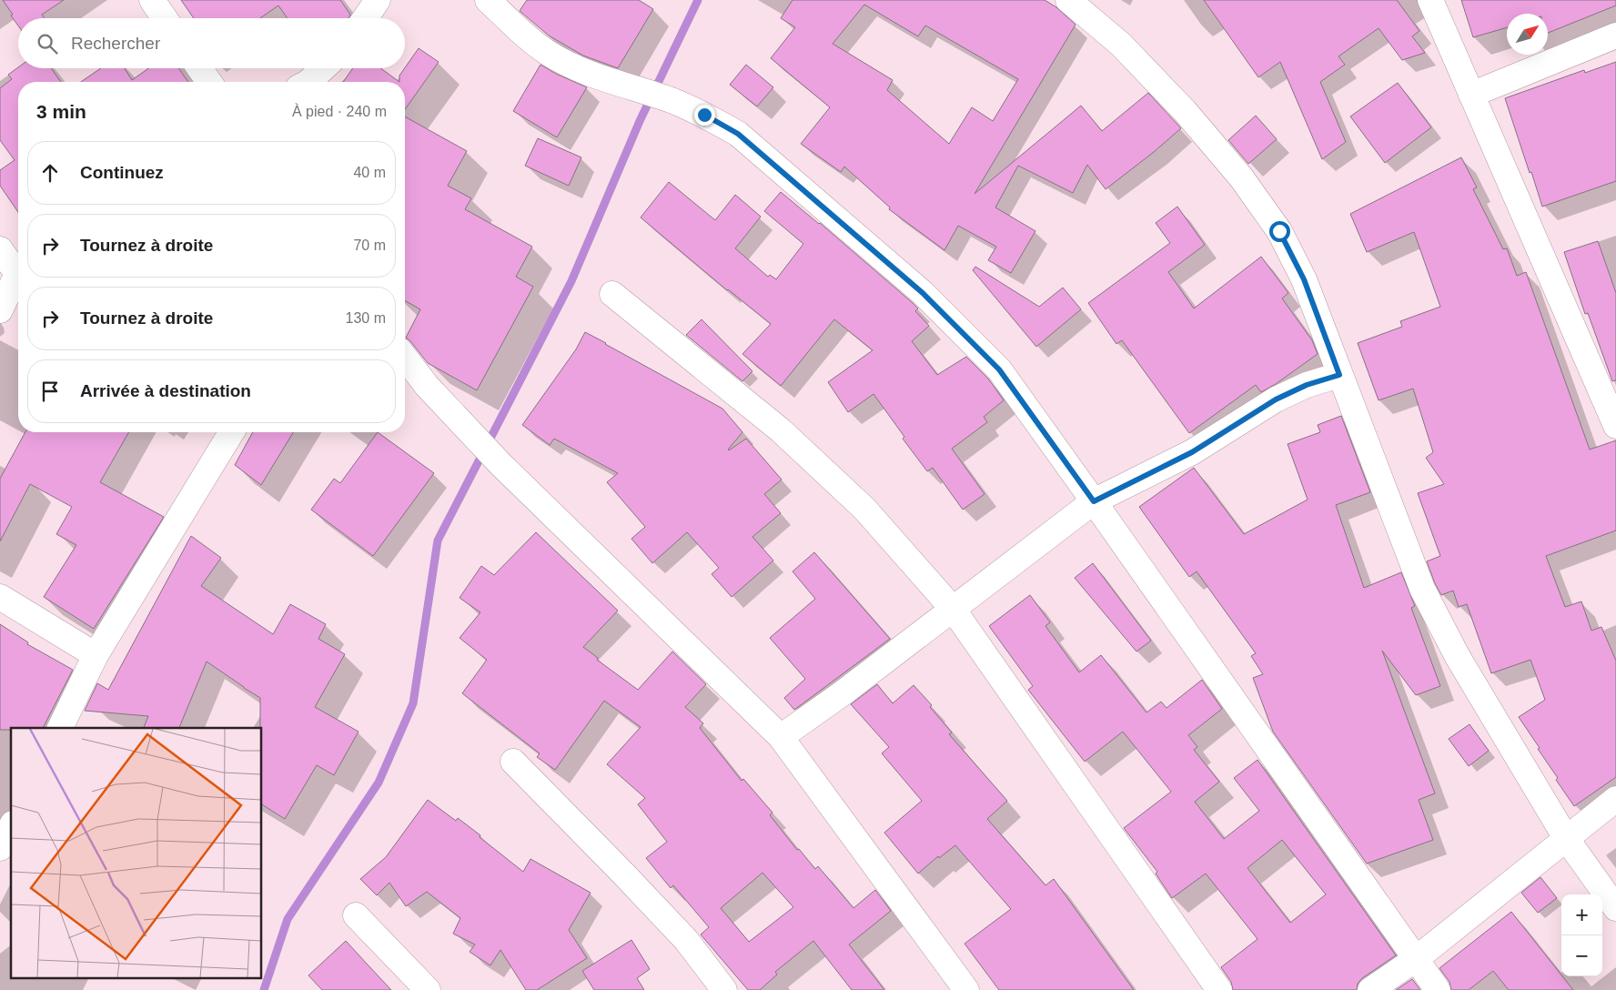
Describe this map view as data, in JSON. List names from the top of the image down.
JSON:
{
  "north": "top right",
  "page": {
    "search": "Rechercher",
    "heading": ["3 min", "À pied · 240 m"],
    "list": [
      ["Continuez", "40 m"],
      ["Tournez à droite", "70 m"],
      ["Tournez à droite", "130 m"],
      "Arrivée à destination"
    ],
    "map_buttons": ["+", "−"]
  }
}
